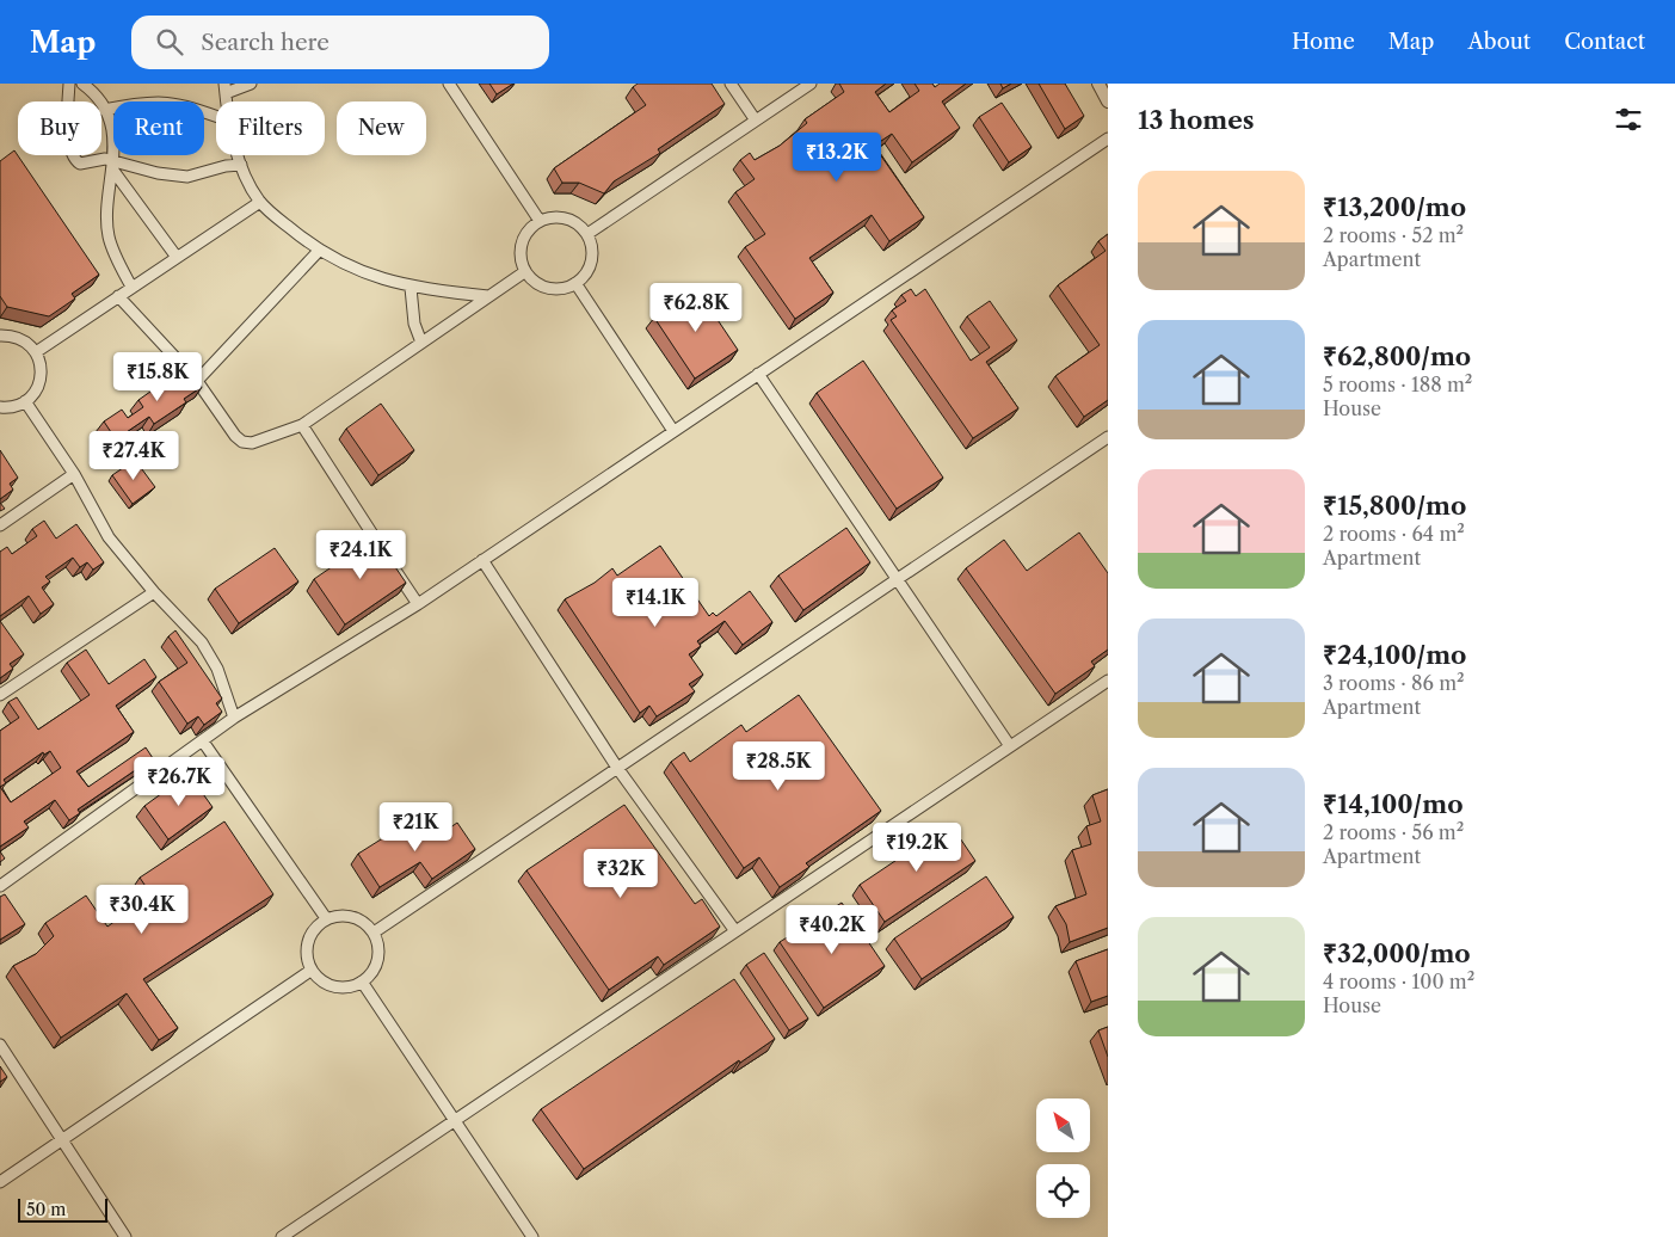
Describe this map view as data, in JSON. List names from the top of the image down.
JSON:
{
  "scale_bar": "50 m",
  "north": "top left",
  "page": {
    "header": "Map",
    "search": "Search here",
    "nav": [
      "Home",
      "Map",
      "About",
      "Contact"
    ],
    "heading": "13 homes",
    "chip": [
      "Buy",
      "Rent",
      "Filters",
      "New"
    ],
    "price": [
      "₹13.2K",
      "₹62.8K",
      "₹15.8K",
      "₹27.4K",
      "₹24.1K",
      "₹14.1K",
      "₹28.5K",
      "₹26.7K",
      "₹21K",
      "₹19.2K",
      "₹32K",
      "₹30.4K",
      "₹40.2K"
    ],
    "list": [
      {
        "name": "₹13,200/mo",
        "note": "2 rooms · 52 m² · Apartment"
      },
      {
        "name": "₹62,800/mo",
        "note": "5 rooms · 188 m² · House"
      },
      {
        "name": "₹15,800/mo",
        "note": "2 rooms · 64 m² · Apartment"
      },
      {
        "name": "₹24,100/mo",
        "note": "3 rooms · 86 m² · Apartment"
      },
      {
        "name": "₹14,100/mo",
        "note": "2 rooms · 56 m² · Apartment"
      },
      {
        "name": "₹32,000/mo",
        "note": "4 rooms · 100 m² · House"
      }
    ],
    "scale": "50 m"
  }
}
